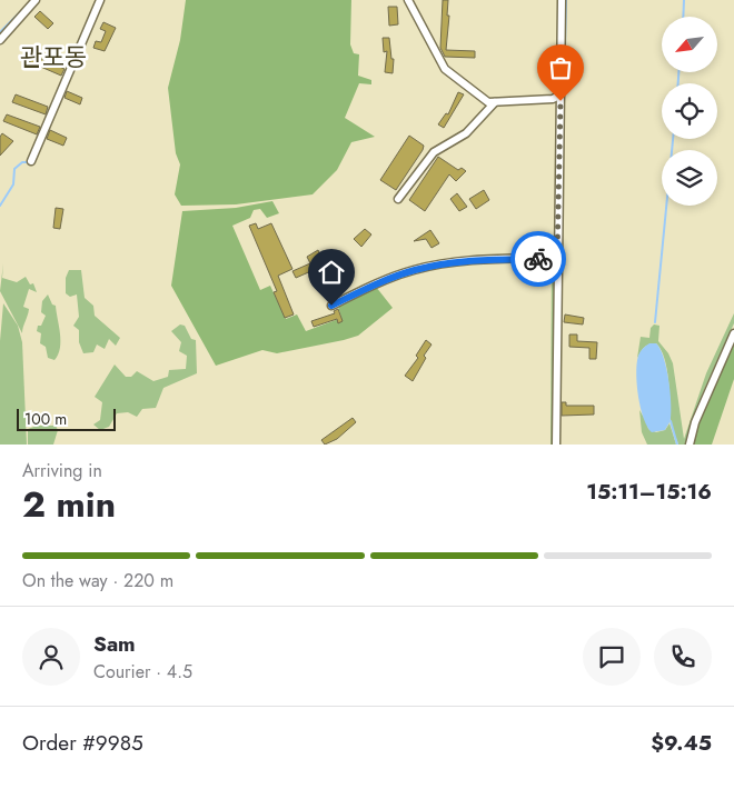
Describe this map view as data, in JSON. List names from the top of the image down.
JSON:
{
  "districts": ["관포동"],
  "scale_bar": "100 m",
  "north": "bottom left",
  "page": {
    "scale": "100 m",
    "heading": ["2 min", "Arriving in", "15:11–15:16"],
    "panel": [
      "Sam",
      "Courier · 4.5",
      "Order #9985",
      "$9.45"
    ],
    "bar": "On the way · 220 m"
  }
}
